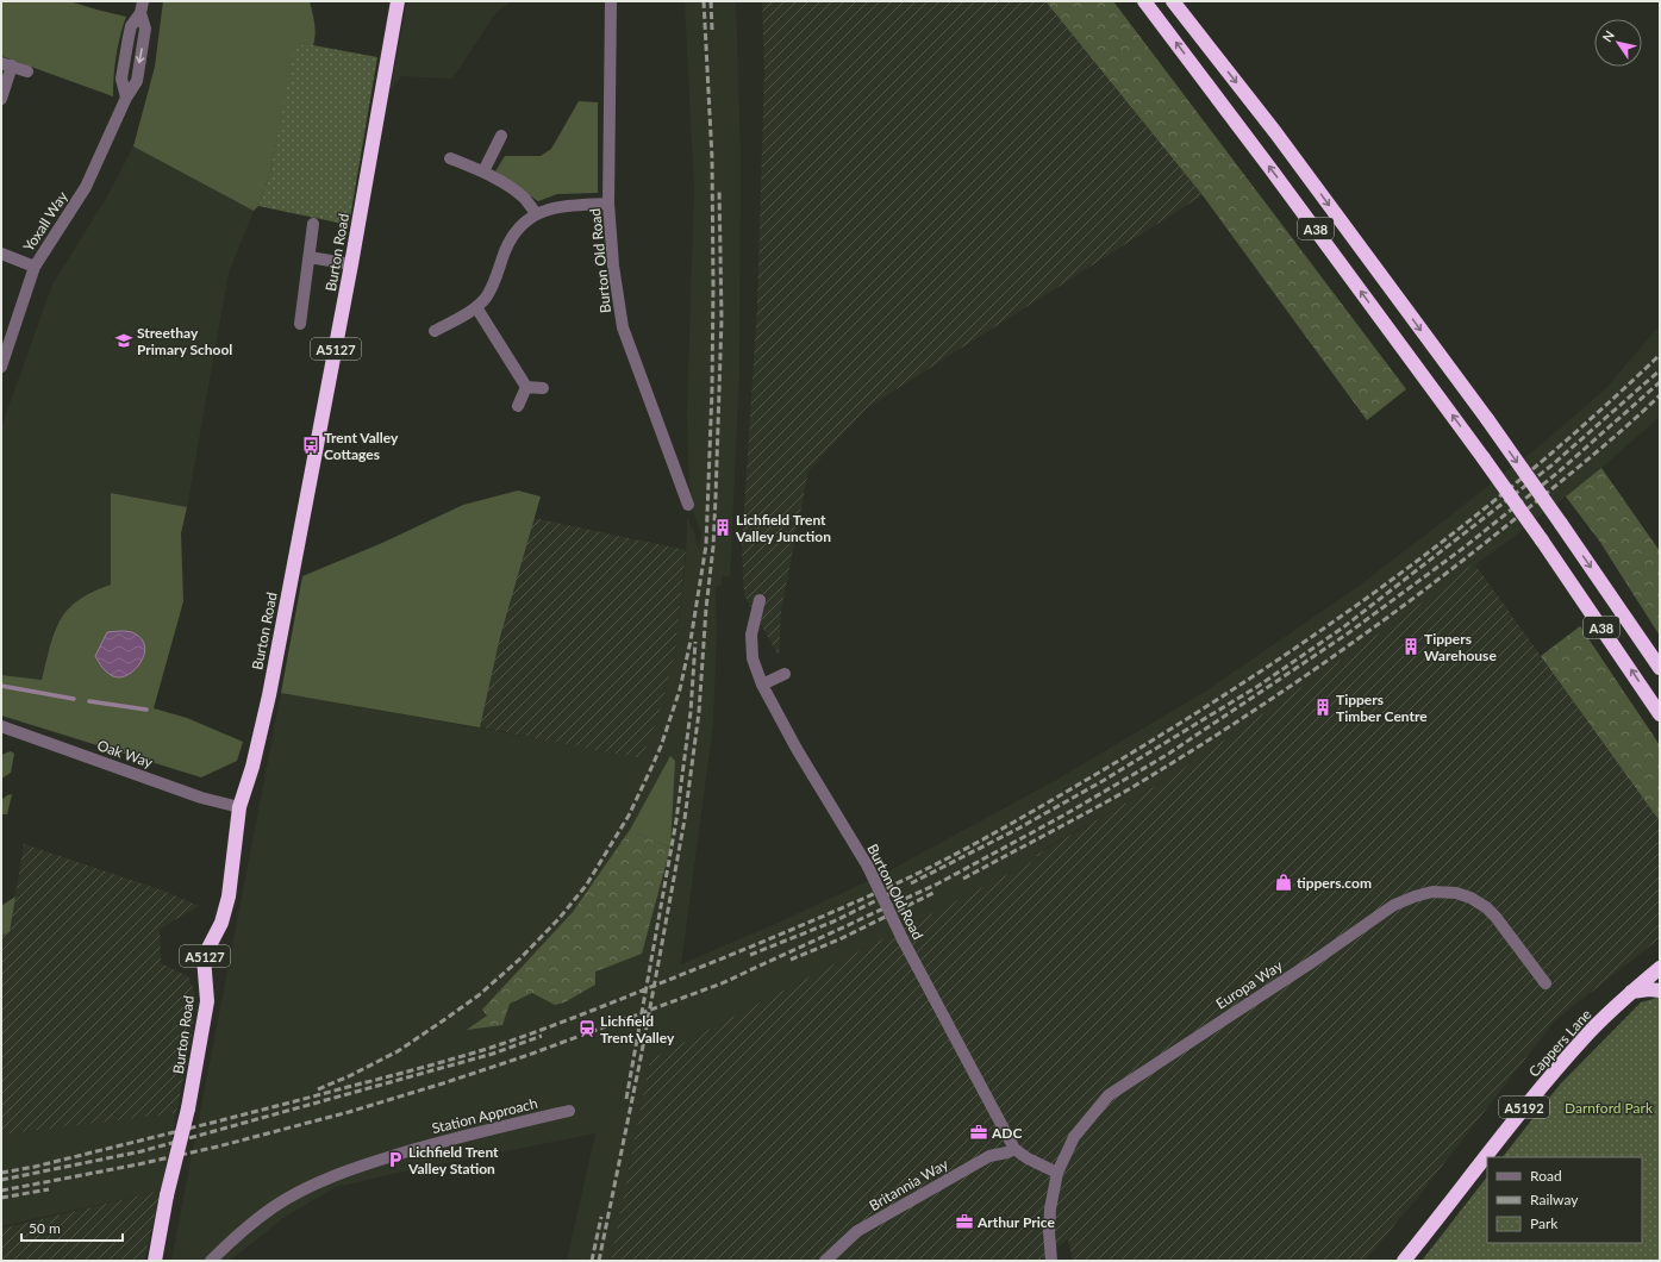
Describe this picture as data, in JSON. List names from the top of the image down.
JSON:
{
  "streets": {
    "highway": [
      "A38",
      "Burton Road",
      "A5127",
      "Cappers Lane",
      "A5192"
    ],
    "street": [
      "Yoxall Way",
      "Burton Old Road",
      "Oak Way",
      "Europa Way",
      "Station Approach",
      "Britannia Way"
    ]
  },
  "crossings": [
    ["Burton Road", "Oak Way"],
    ["Burton Old Road", "Europa Way"],
    ["Burton Old Road", "Britannia Way"]
  ],
  "parks": ["Darnford Park"],
  "places": {
    "school or university": ["Streethay Primary School"],
    "bus stop": ["Trent Valley Cottages"],
    "building": ["Lichfield Trent Valley Junction", "Tippers Warehouse", "Tippers Timber Centre"],
    "shop": ["tippers.com"],
    "station": ["Lichfield Trent Valley"],
    "office": ["ADC", "Arthur Price"],
    "parking": ["Lichfield Trent Valley Station"]
  },
  "legend": ["Road", "Railway", "Park"],
  "scale_bar": "50 m",
  "north": "top left"
}
